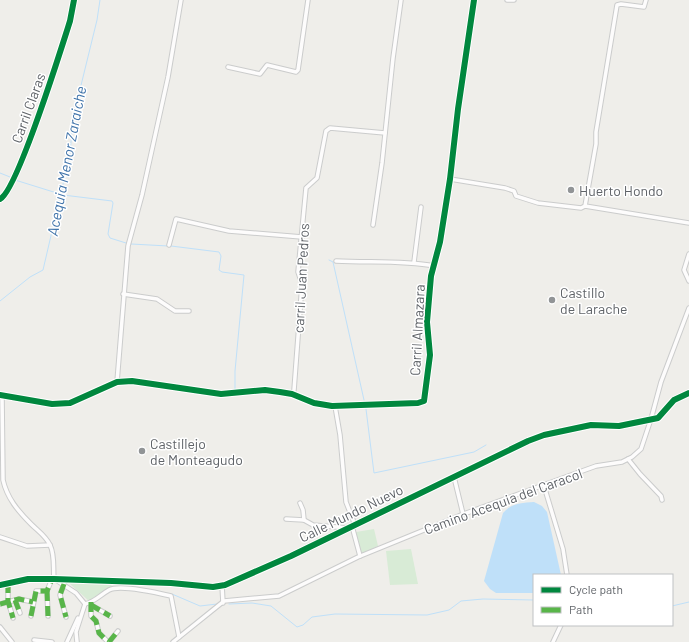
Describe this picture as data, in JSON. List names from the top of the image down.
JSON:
{
  "streets": {
    "street": [
      "Carril Claras",
      "carril Juan Pedros",
      "Carril Almazara",
      "Camino Acequia del Caracol",
      "Calle Mundo Nuevo"
    ]
  },
  "crossings": [
    ["carril Juan Pedros", "Carril Almazara"],
    ["Camino Acequia del Caracol", "Calle Mundo Nuevo"]
  ],
  "water": ["Acequia Menor Zaraiche"],
  "places": ["Huerto Hondo", "Castillo de Larache", "Castillejo de Monteagudo"],
  "legend": ["Cycle path", "Path"]
}
